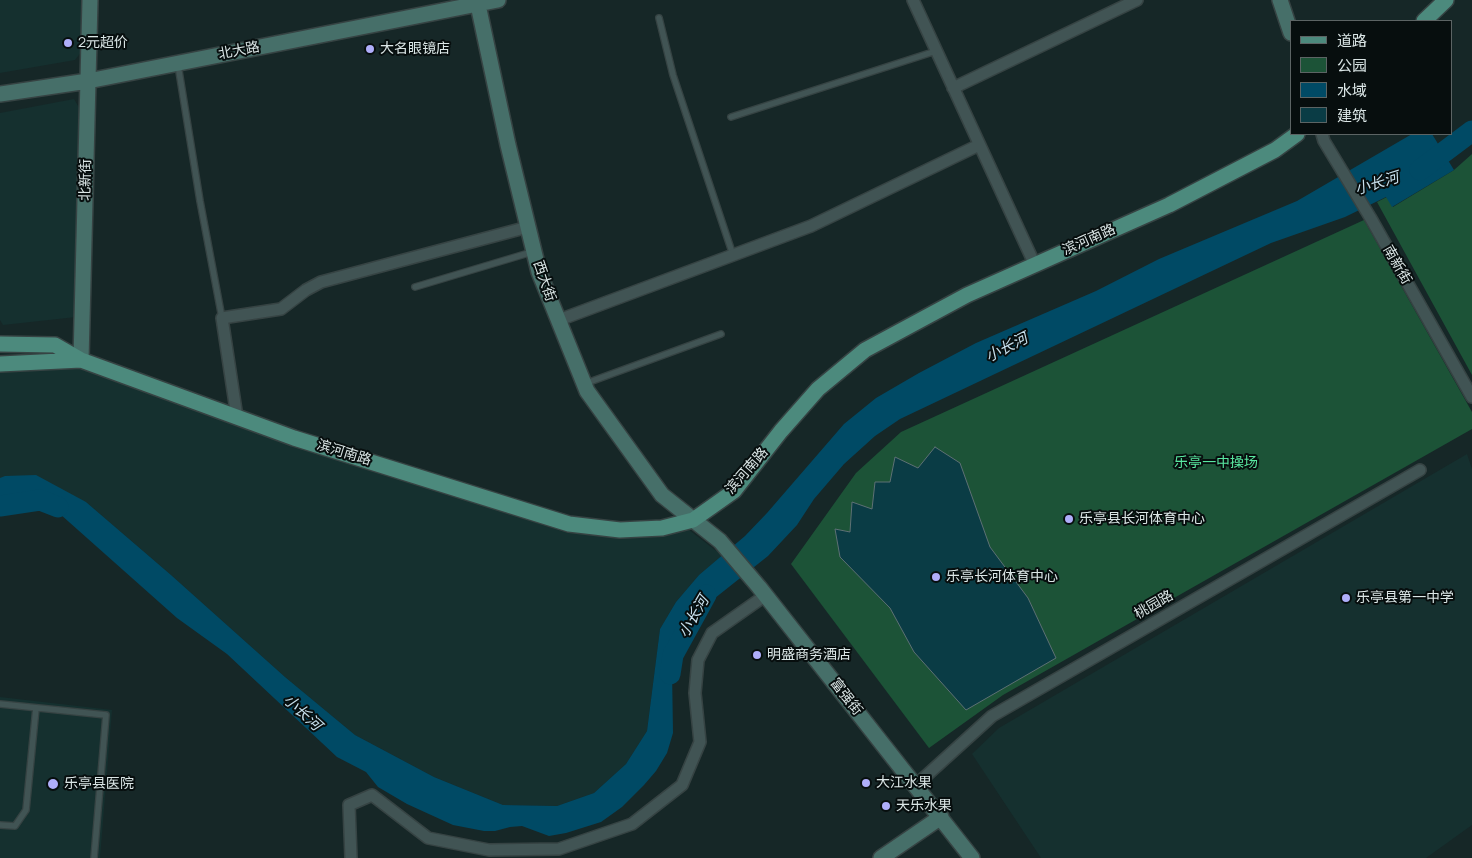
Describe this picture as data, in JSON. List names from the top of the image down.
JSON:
{
  "streets": {
    "main road": ["滨河南路"],
    "street": [
      "北大路",
      "北新街",
      "南新街",
      "西大街",
      "桃园路",
      "富强街"
    ]
  },
  "crossings": [
    ["北大路", "北新街"],
    ["北大路", "西大街"],
    ["北新街", "滨河南路"],
    ["滨河南路", "西大街"],
    ["滨河南路", "富强街"],
    ["西大街", "富强街"],
    ["桃园路", "富强街"]
  ],
  "water": ["小长河"],
  "parks": ["乐亭一中操场"],
  "places": [
    "2元超价",
    "大名眼镜店",
    "乐亭县长河体育中心",
    "乐亭长河体育中心",
    "乐亭县第一中学",
    "明盛商务酒店",
    "大江水果",
    "乐亭县医院",
    "天乐水果"
  ],
  "legend": [
    "道路",
    "公园",
    "水域",
    "建筑"
  ]
}
